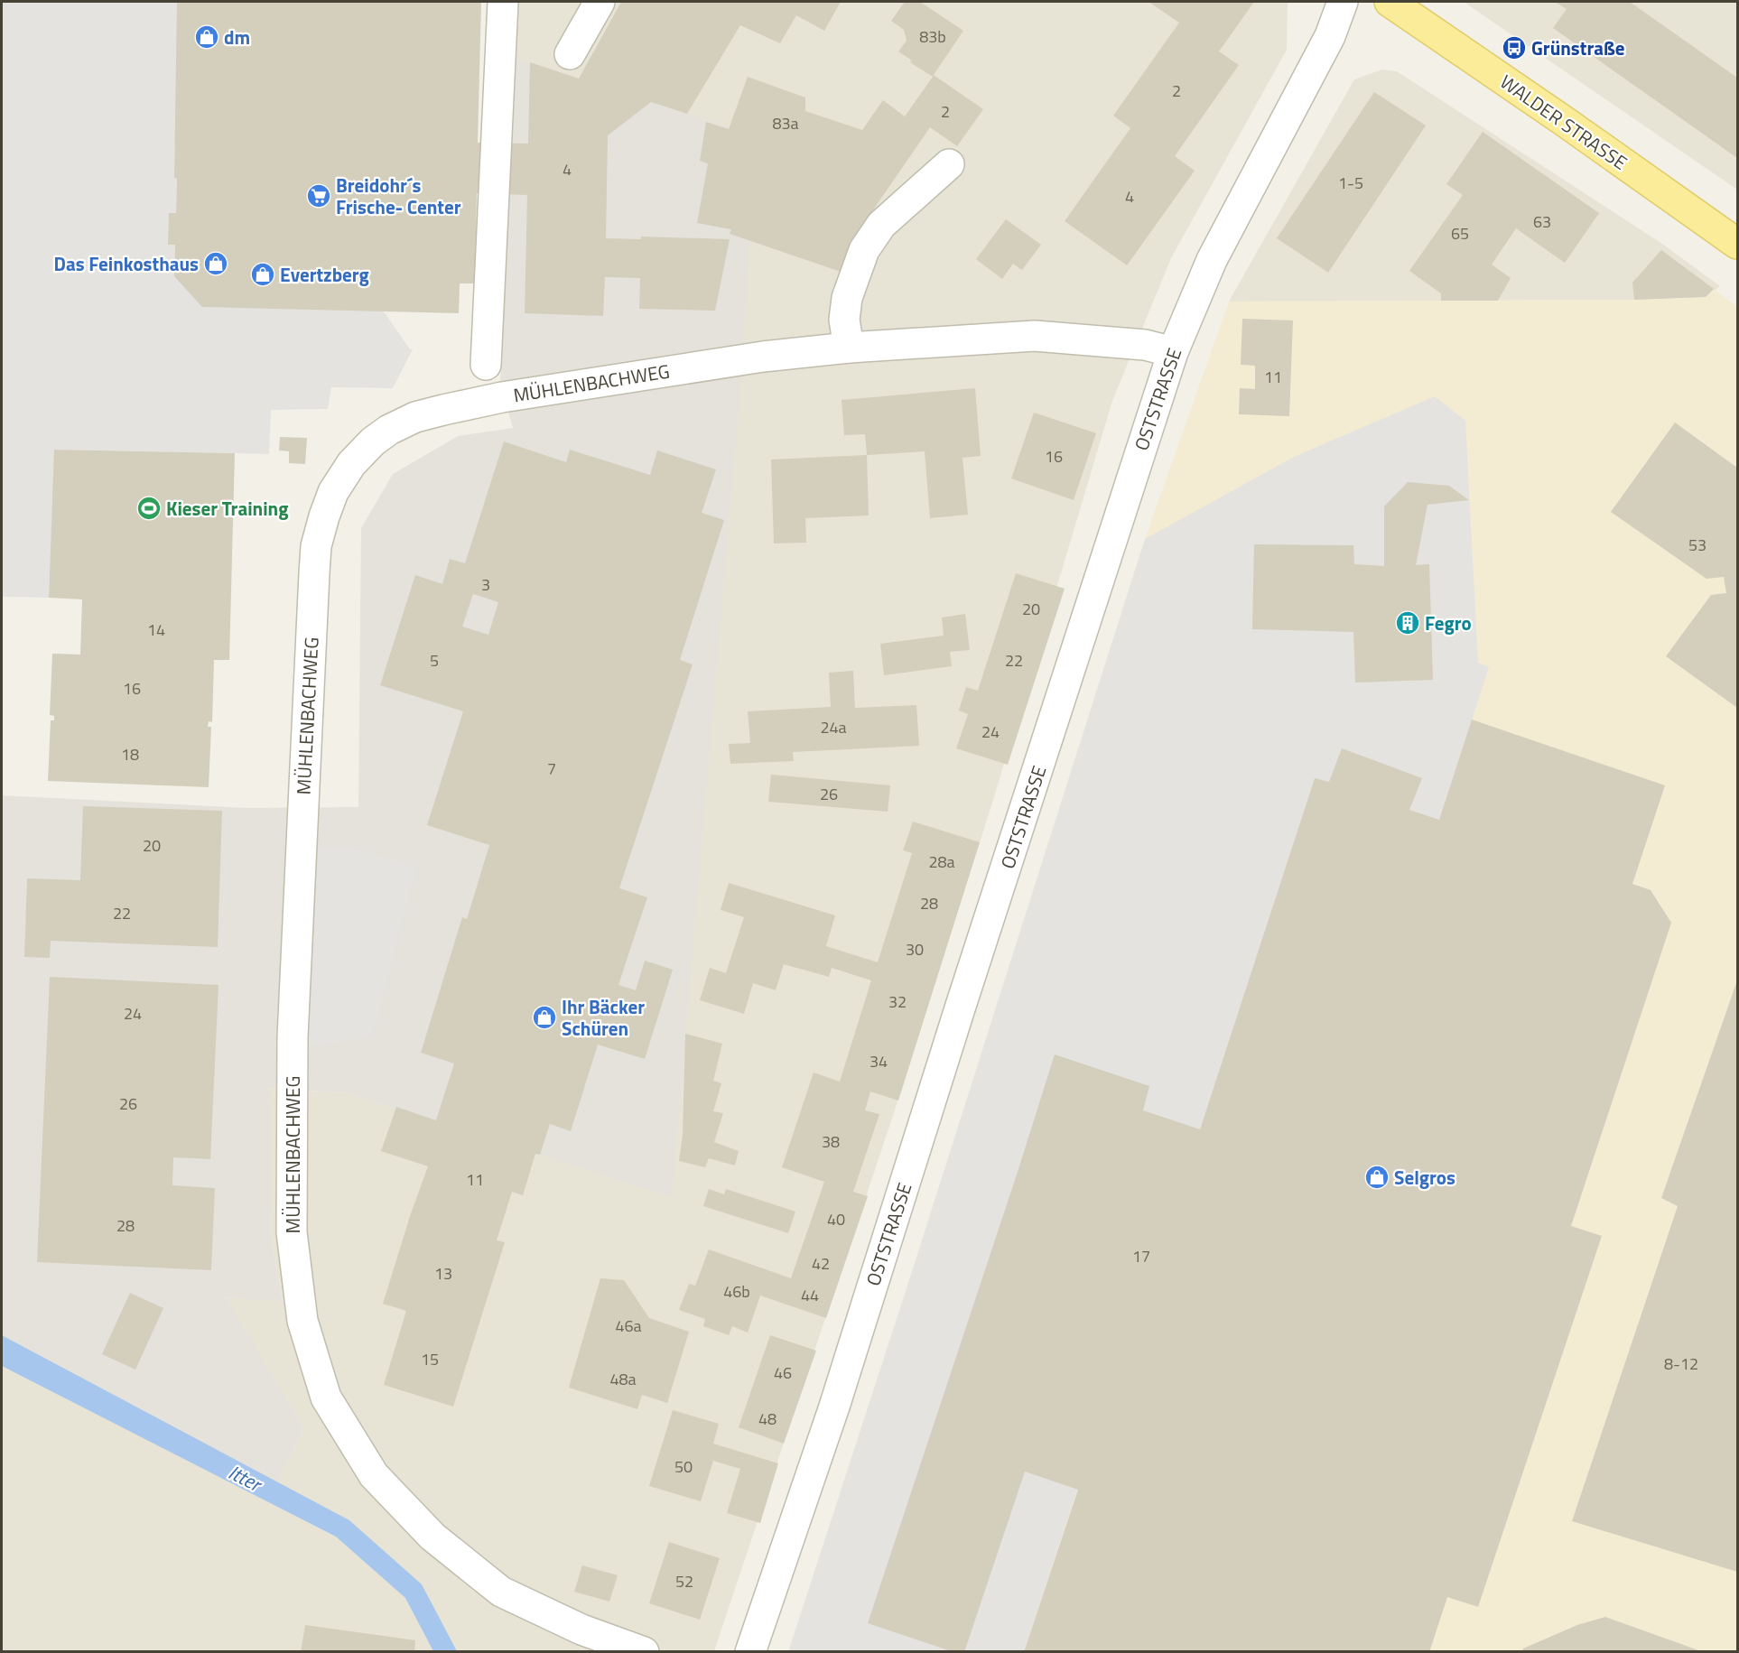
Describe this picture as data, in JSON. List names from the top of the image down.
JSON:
{
  "streets": {
    "main road": ["WALDER STRASSE"],
    "street": ["MÜHLENBACHWEG", "OSTSTRASSE"]
  },
  "crossings": [
    ["MÜHLENBACHWEG", "OSTSTRASSE"]
  ],
  "water": ["Itter"],
  "places": {
    "shop": [
      "dm",
      "Das Feinkosthaus",
      "Evertzberg",
      "Ihr Bäcker Schüren",
      "Selgros"
    ],
    "bus stop": ["Grünstraße"],
    "supermarket": ["Breidohr´s Frische- Center"],
    "sports": ["Kieser Training"],
    "building": ["Fegro"]
  },
  "house_numbers": [
    "83b",
    "2",
    "2",
    "83a",
    "4",
    "1-5",
    "4",
    "63",
    "65",
    "11",
    "16",
    "53",
    "3",
    "20",
    "14",
    "5",
    "22",
    "16",
    "24a",
    "24",
    "18",
    "7",
    "26",
    "20",
    "28a",
    "28",
    "22",
    "30",
    "32",
    "24",
    "34",
    "26",
    "38",
    "11",
    "40",
    "28",
    "17",
    "42",
    "13",
    "46b",
    "44",
    "46a",
    "15",
    "8-12",
    "46",
    "48a",
    "48",
    "50",
    "52"
  ]
}
